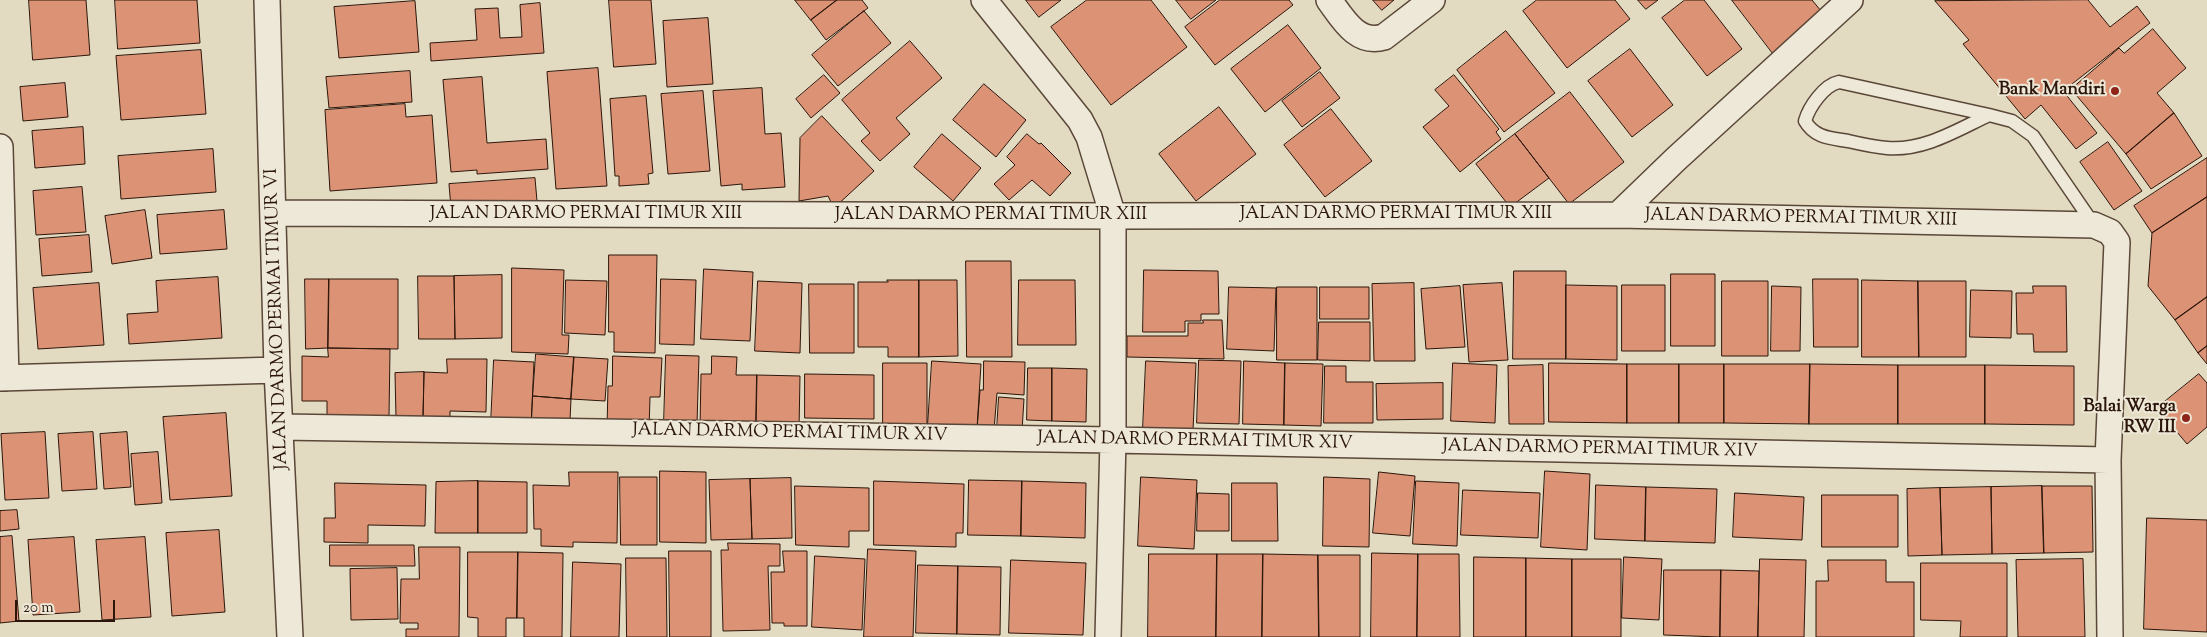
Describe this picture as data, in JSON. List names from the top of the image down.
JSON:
{
  "streets": {
    "street": ["JALAN DARMO PERMAI TIMUR XIII", "JALAN DARMO PERMAI TIMUR VI", "JALAN DARMO PERMAI TIMUR XIV"]
  },
  "crossings": [
    ["JALAN DARMO PERMAI TIMUR XIII", "JALAN DARMO PERMAI TIMUR VI"],
    ["JALAN DARMO PERMAI TIMUR VI", "JALAN DARMO PERMAI TIMUR XIV"]
  ],
  "places": ["Bank Mandiri", "Balai Warga RW III"],
  "scale_bar": "20 m"
}
